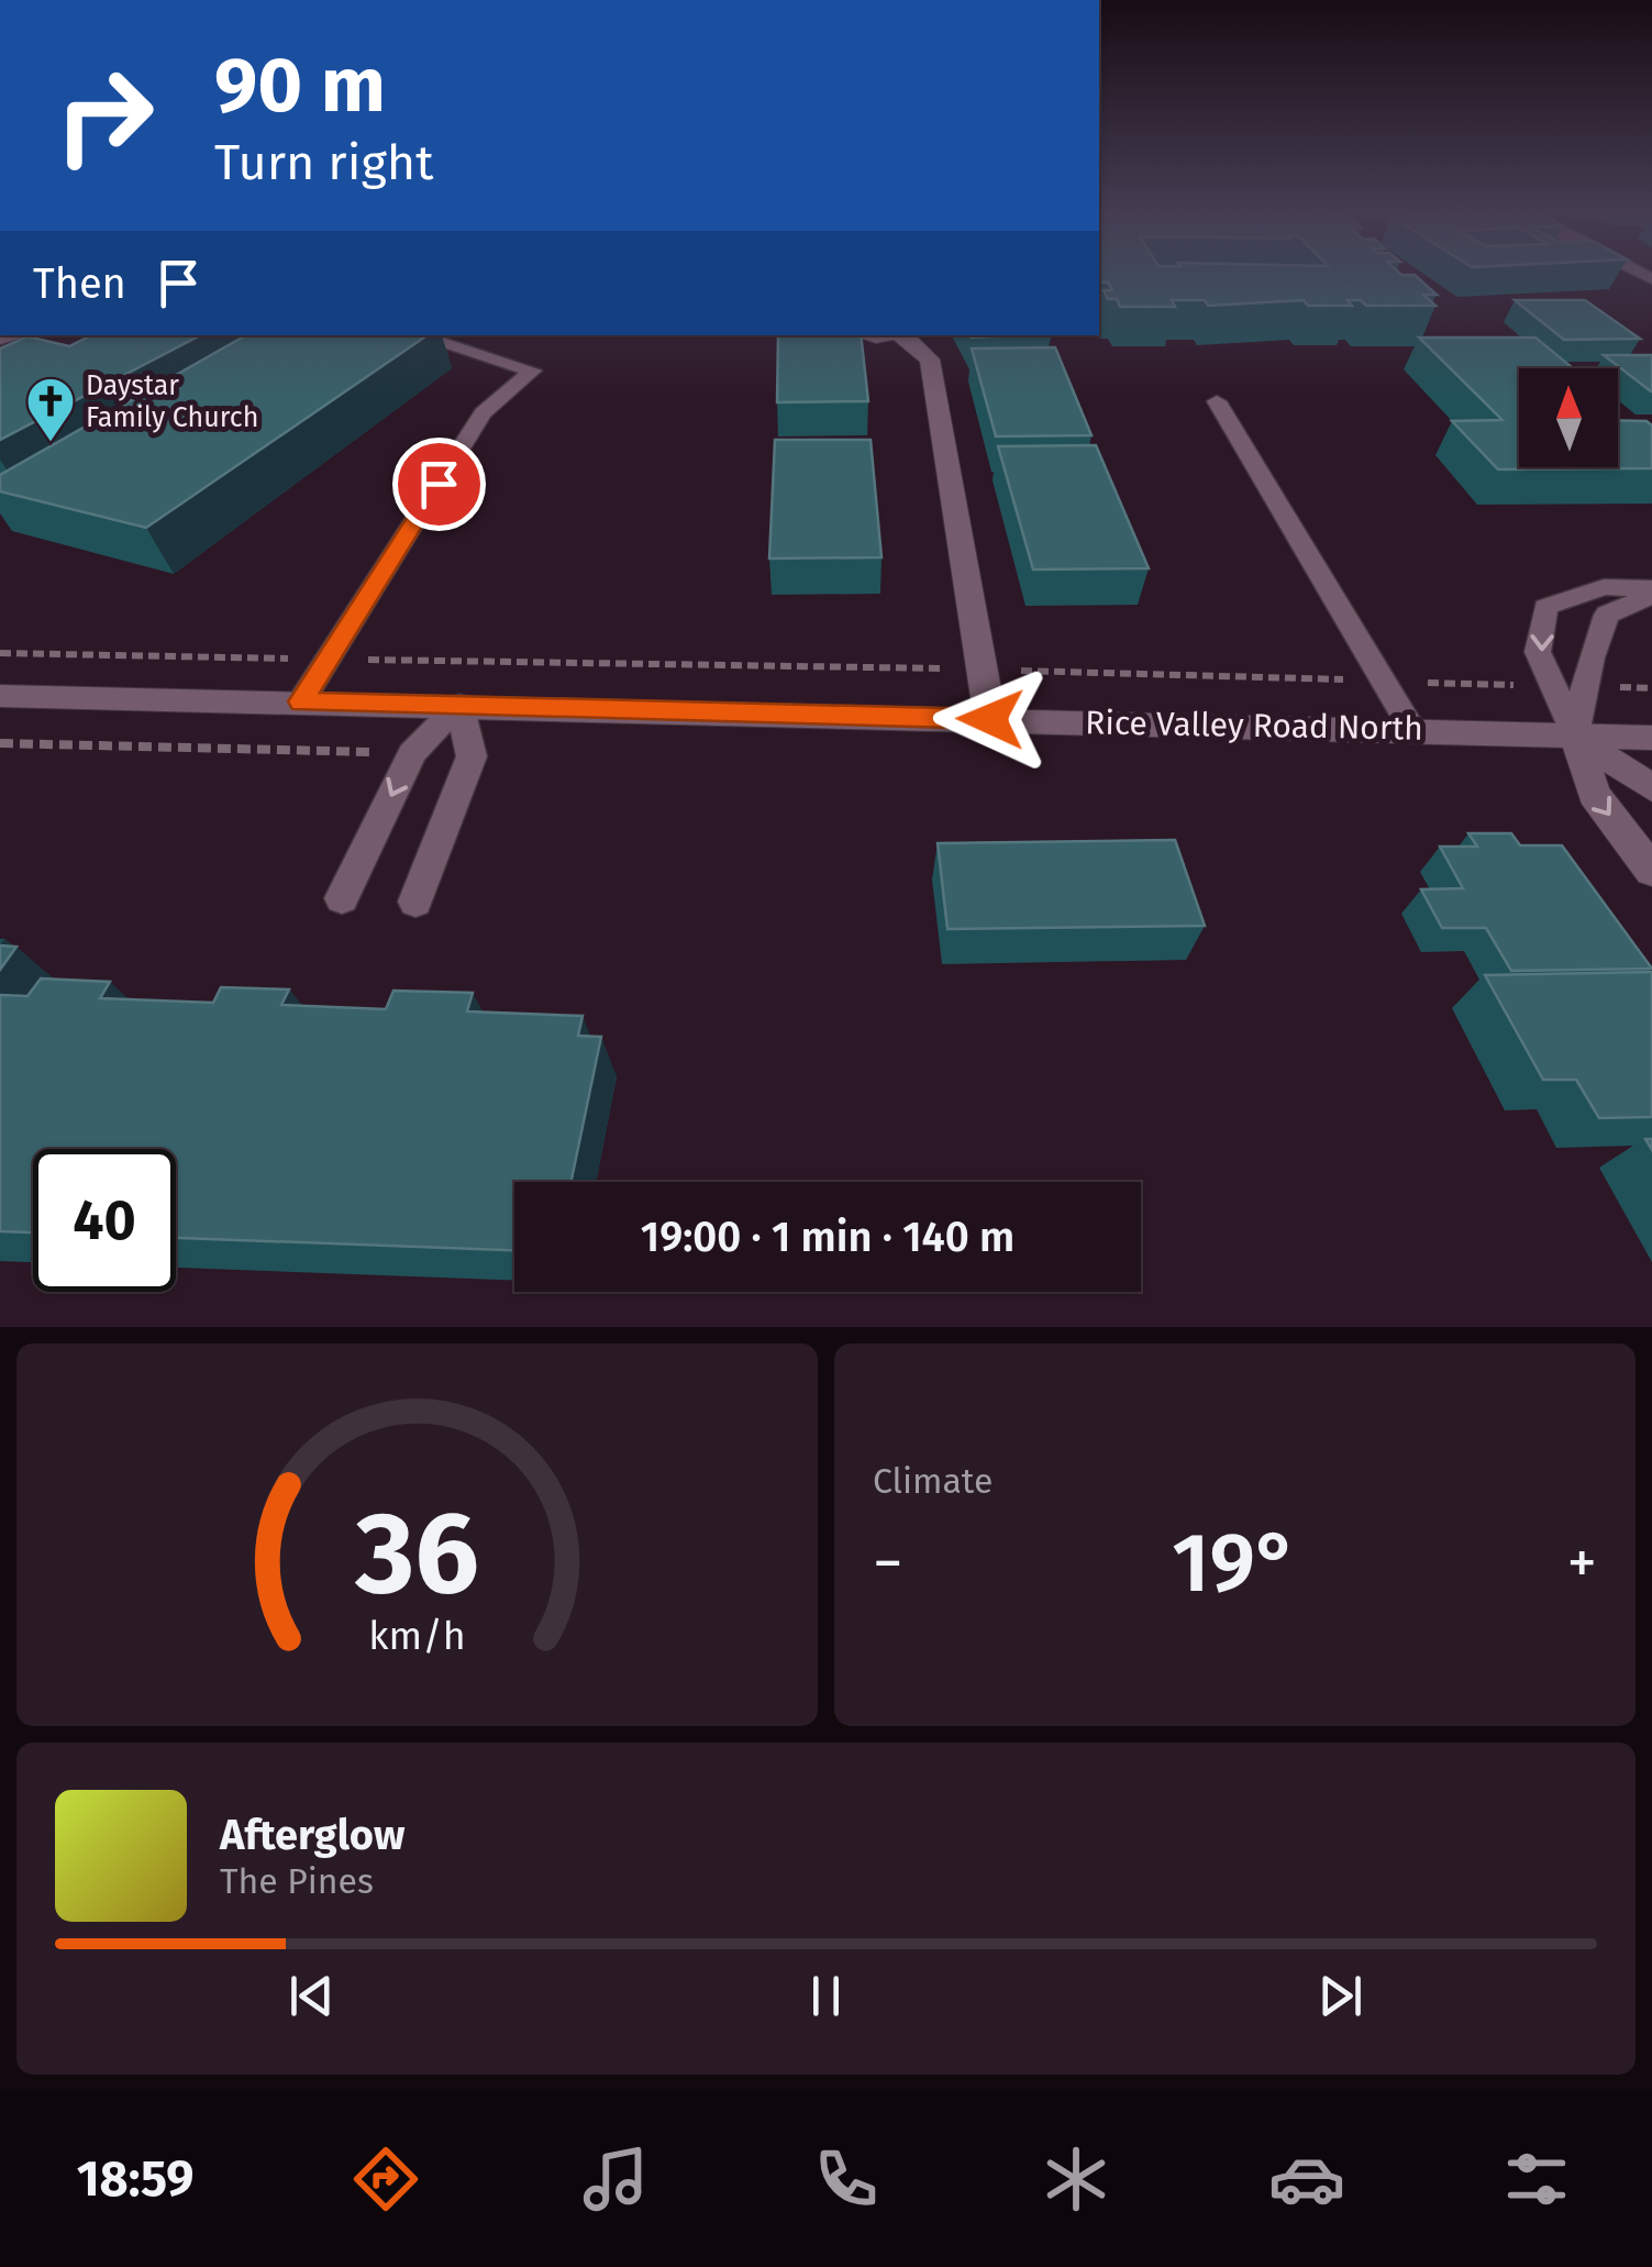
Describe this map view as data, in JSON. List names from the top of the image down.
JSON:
{
  "streets": {
    "street": ["Rice Valley Road North"]
  },
  "places": {
    "church": ["Daystar Family Church"]
  },
  "north": "top",
  "page": {
    "turn": ["90 m", "Turn right"],
    "then": "Then",
    "limit": "40",
    "trip": "19:00 · 1 min · 140 m",
    "tile": "Climate",
    "heat": ["−", "19°", "+"],
    "song": ["Afterglow", "The Pines"],
    "tabs": "18:59",
    "gauge": ["36", "km/h"]
  }
}
